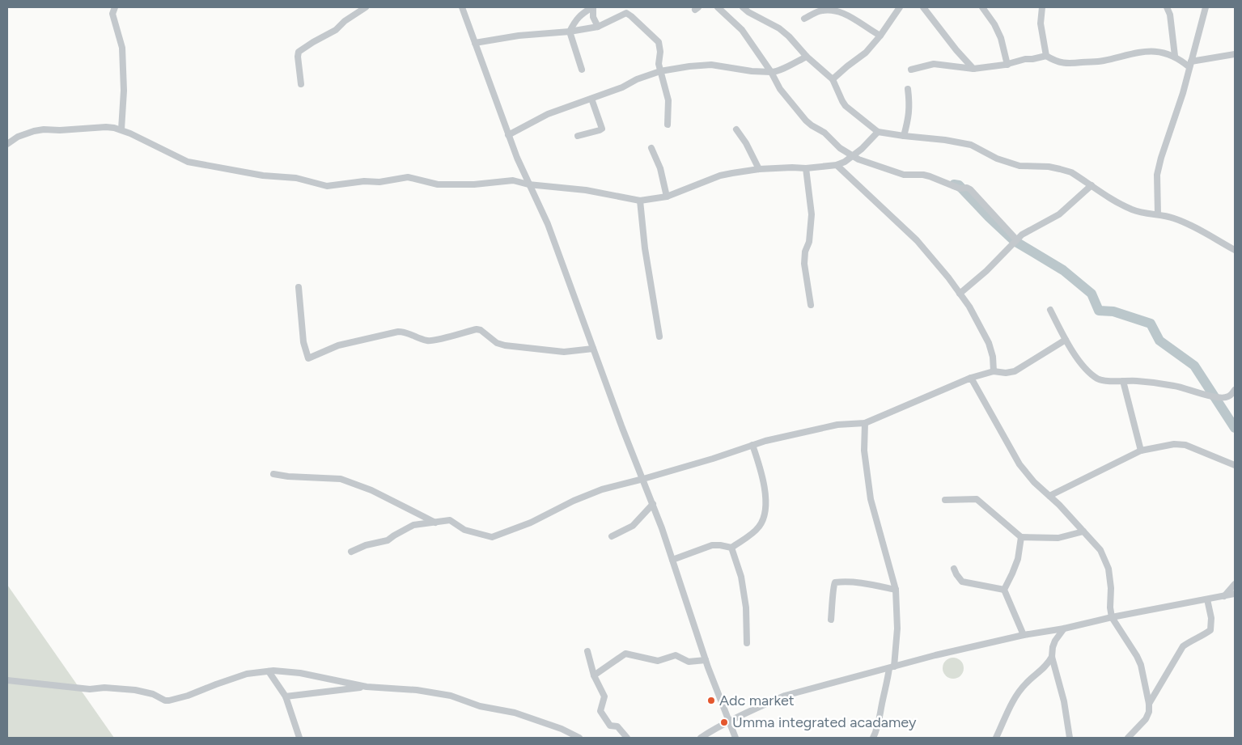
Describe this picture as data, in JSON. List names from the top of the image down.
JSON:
{
  "places": ["Adc market", "Umma integrated acadamey"]
}
